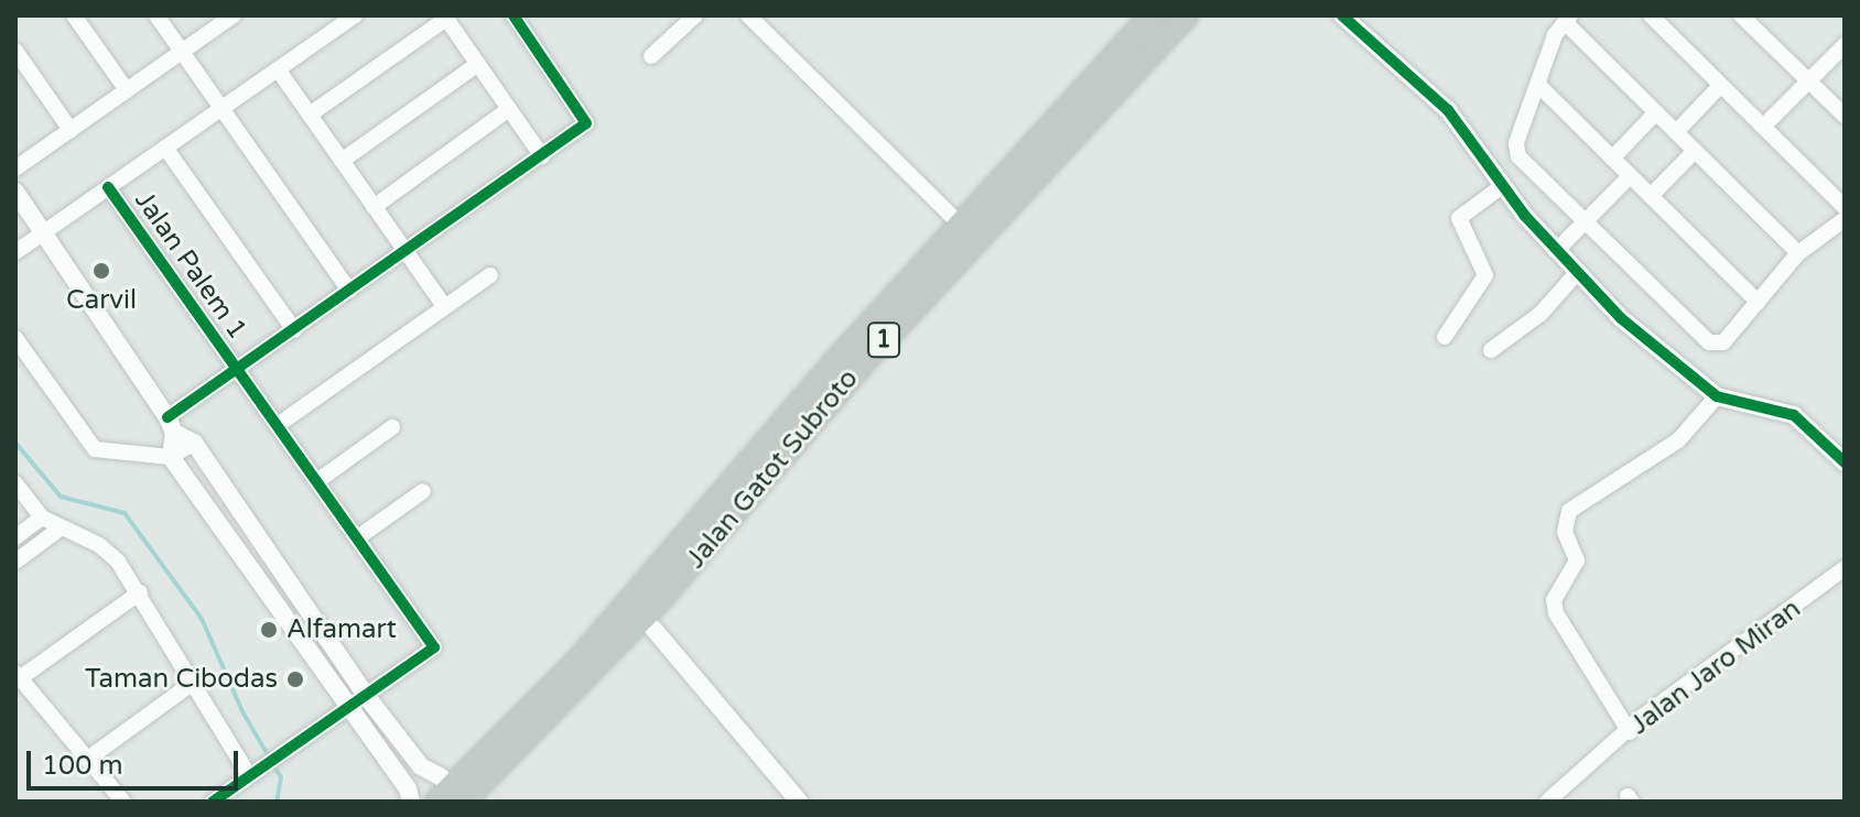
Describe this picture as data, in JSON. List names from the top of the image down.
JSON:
{
  "streets": {
    "highway": ["1", "Jalan Gatot Subroto"],
    "street": ["Jalan Palem 1", "Jalan Jaro Miran"]
  },
  "places": ["Carvil", "Alfamart", "Taman Cibodas"],
  "scale_bar": "100 m"
}
